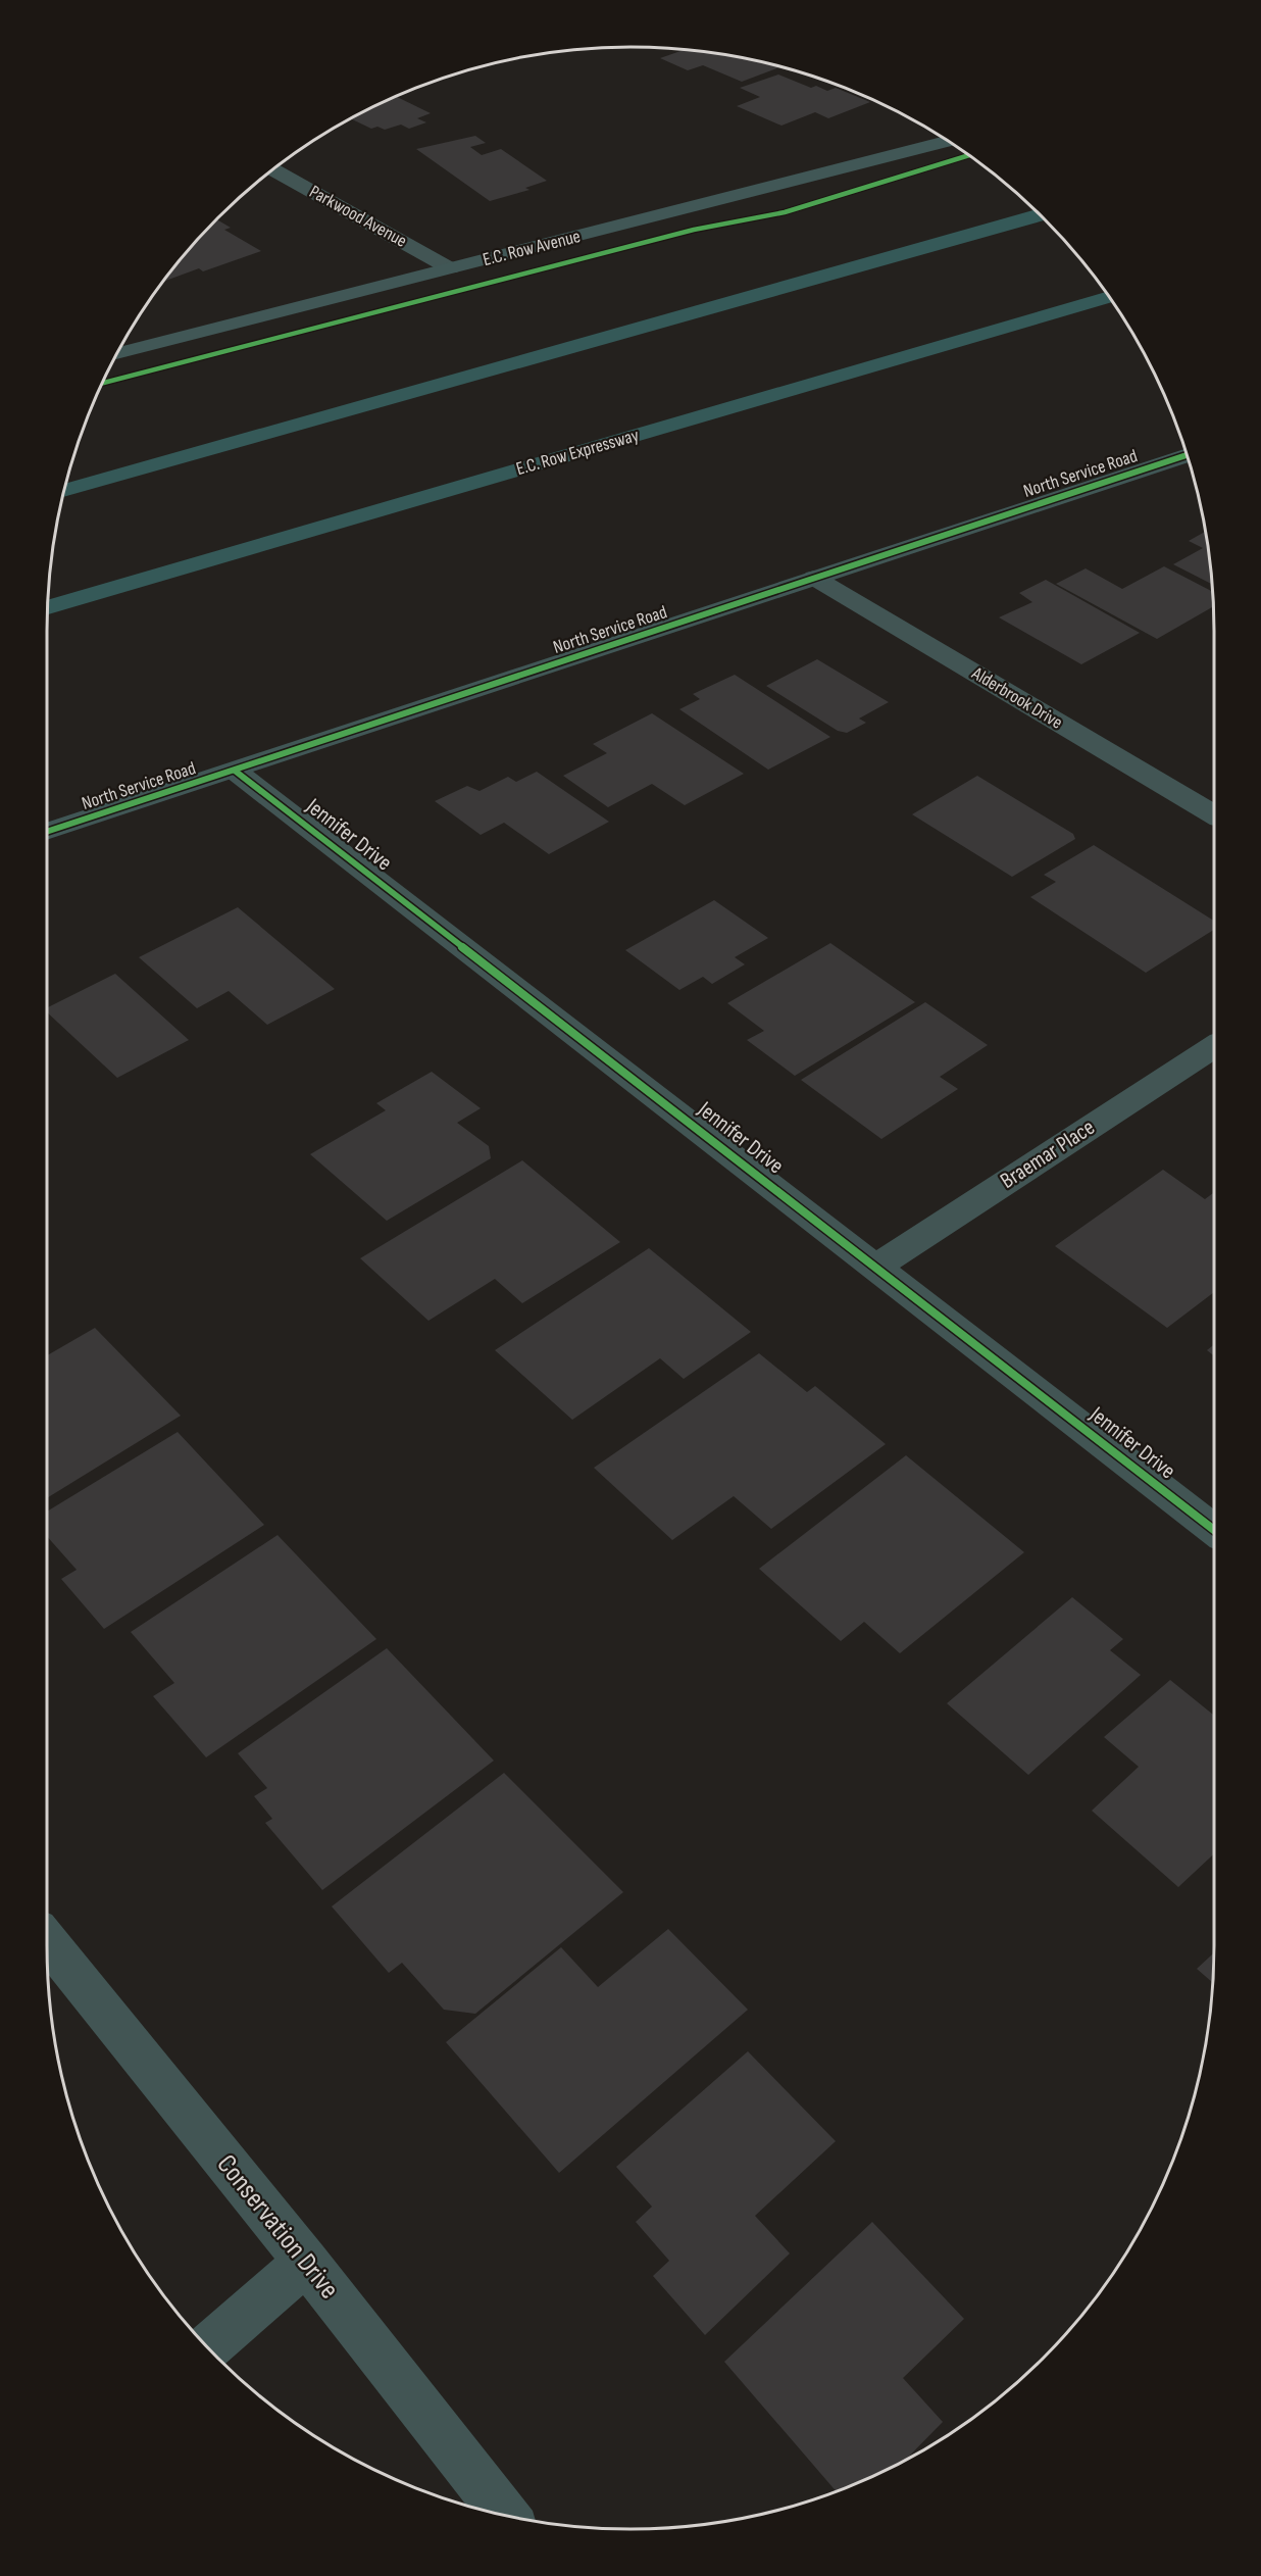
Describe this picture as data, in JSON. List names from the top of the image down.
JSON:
{
  "streets": {
    "highway": ["E.C. Row Expressway"],
    "street": [
      "Parkwood Avenue",
      "E.C. Row Avenue",
      "North Service Road",
      "Alderbrook Drive",
      "Jennifer Drive",
      "Braemar Place",
      "Conservation Drive"
    ]
  },
  "crossings": [
    ["Parkwood Avenue", "E.C. Row Avenue"],
    ["North Service Road", "Alderbrook Drive"],
    ["North Service Road", "Jennifer Drive"],
    ["Jennifer Drive", "Braemar Place"]
  ]
}
